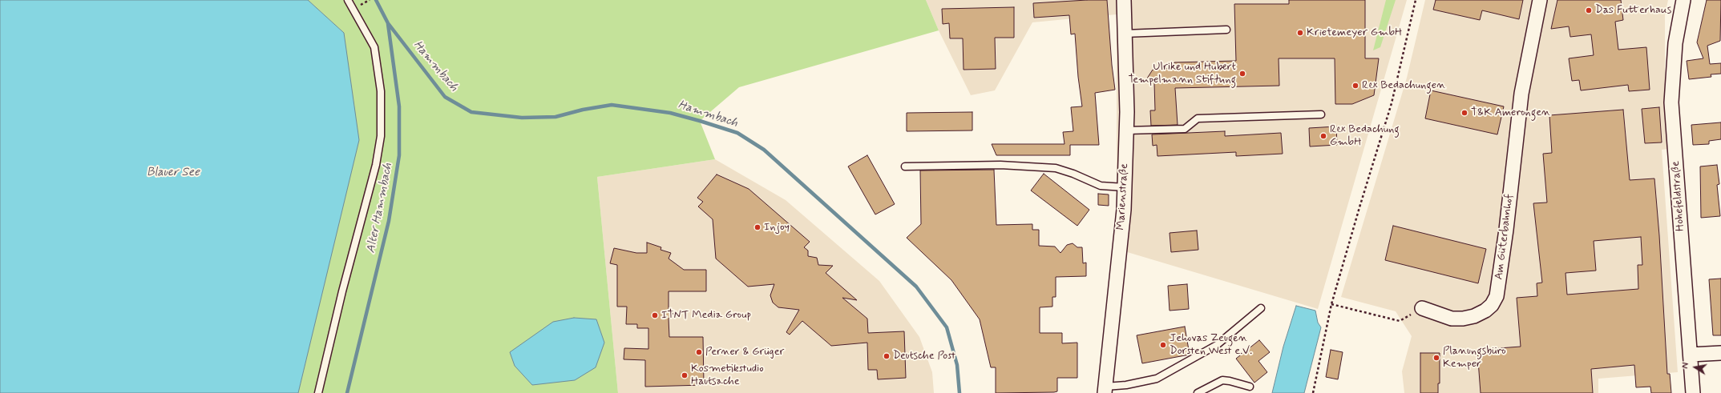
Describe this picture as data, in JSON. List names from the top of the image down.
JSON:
{
  "streets": {
    "street": ["Hohefeldstraße", "Marienstraße", "Am Güterbahnhof"]
  },
  "water": ["Hammbach", "Blauer See", "Alter Hammbach"],
  "places": [
    "Das Futterhaus",
    "Krietemeyer GmbH",
    "Ulrike und Hubert Tempelmann Stiftung",
    "Rex Bedachungen",
    "T&K Amerongen",
    "Rex Bedachung GmbH",
    "Injoy",
    "ITNT Media Group",
    "Jehovas Zeugen Dorsten West e.V.",
    "Perner & Grüger",
    "Deutsche Post",
    "Planungsbüro Kemper",
    "Kosmetikstudio Hautsache"
  ],
  "north": "left"
}
